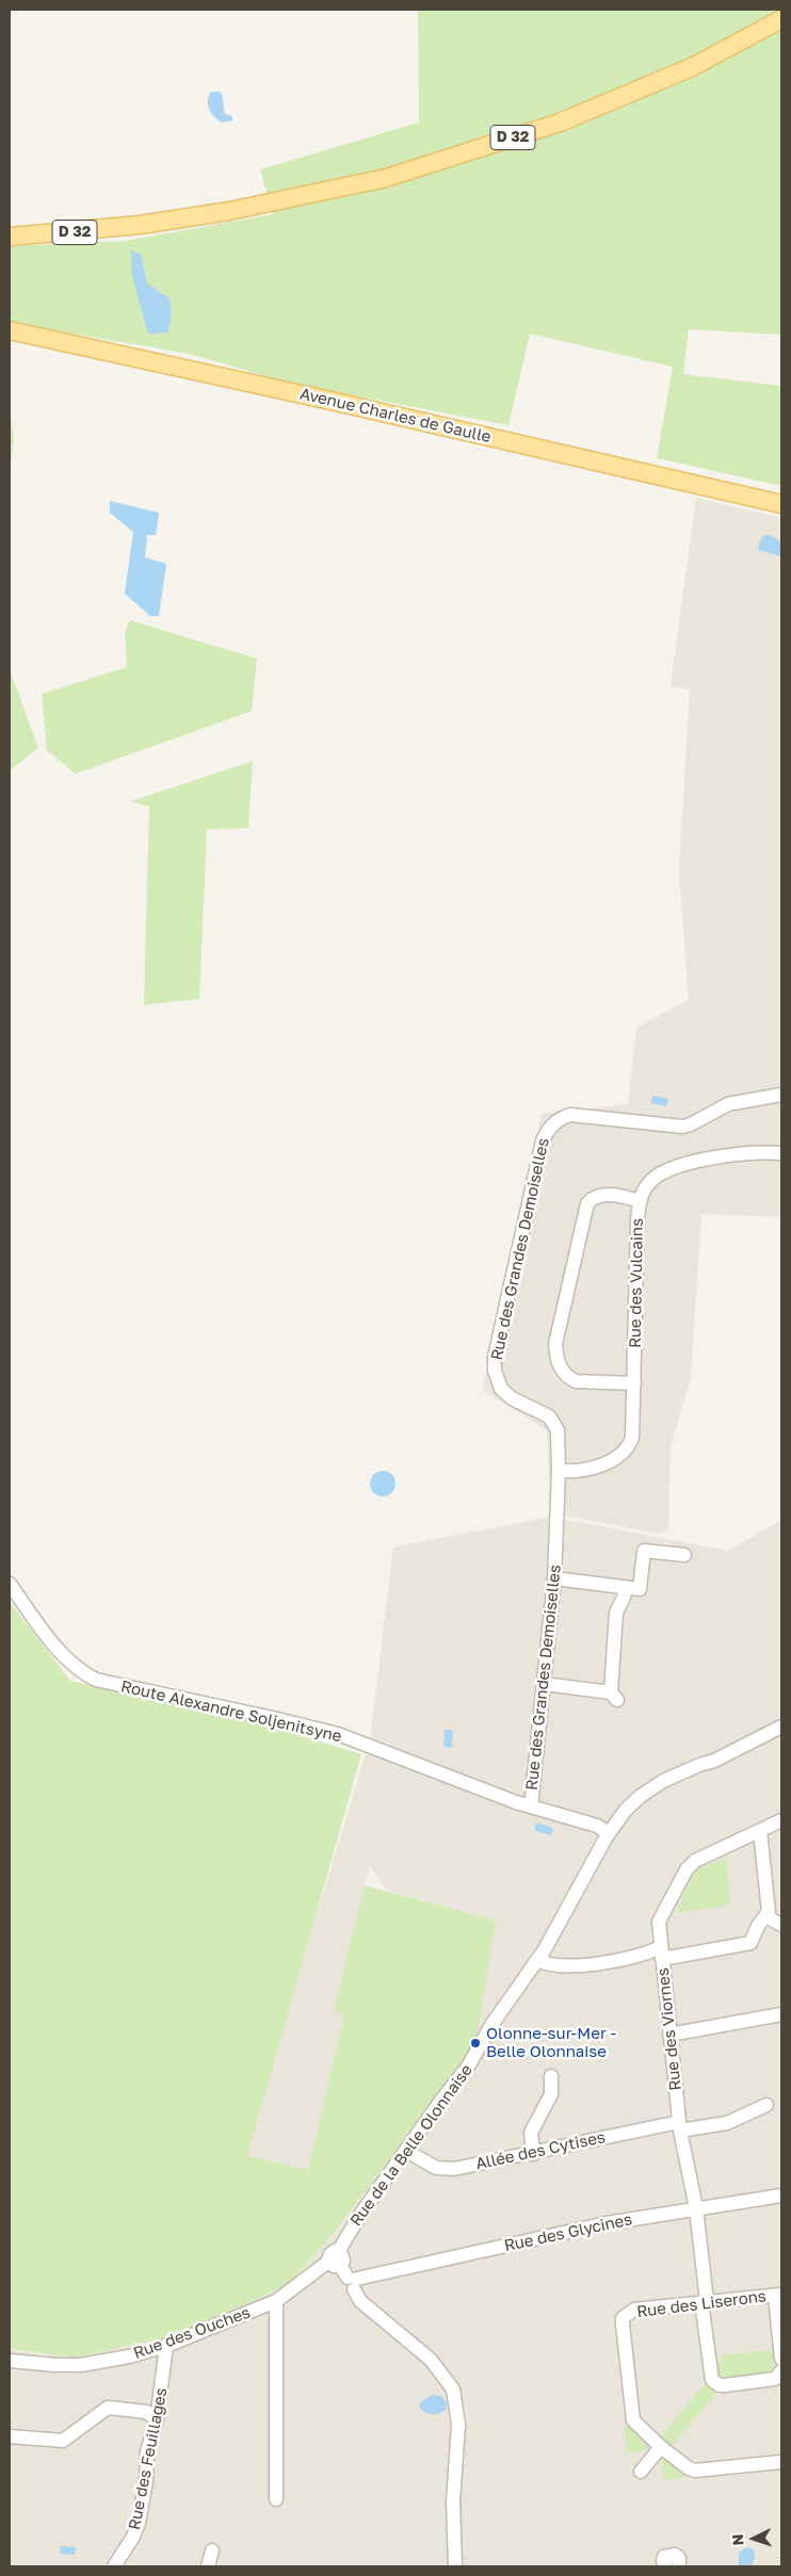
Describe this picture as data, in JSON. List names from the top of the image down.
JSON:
{
  "streets": {
    "main road": ["D 32", "Avenue Charles de Gaulle"],
    "street": [
      "Rue des Grandes Demoiselles",
      "Rue des Vulcains",
      "Route Alexandre Soljenitsyne",
      "Rue des Viornes",
      "Rue de la Belle Olonnaise",
      "Allée des Cytises",
      "Rue des Glycines",
      "Rue des Liserons",
      "Rue des Ouches",
      "Rue des Feuillages"
    ]
  },
  "crossings": [
    ["Rue des Grandes Demoiselles", "Rue des Vulcains"],
    ["Rue des Grandes Demoiselles", "Route Alexandre Soljenitsyne"],
    ["Route Alexandre Soljenitsyne", "Rue de la Belle Olonnaise"],
    ["Rue des Viornes", "Allée des Cytises"],
    ["Rue des Viornes", "Rue des Glycines"],
    ["Rue des Viornes", "Rue des Liserons"],
    ["Rue de la Belle Olonnaise", "Allée des Cytises"],
    ["Rue de la Belle Olonnaise", "Rue des Ouches"],
    ["Rue des Ouches", "Rue des Feuillages"]
  ],
  "places": ["Olonne-sur-Mer - Belle Olonnaise"],
  "north": "left"
}
